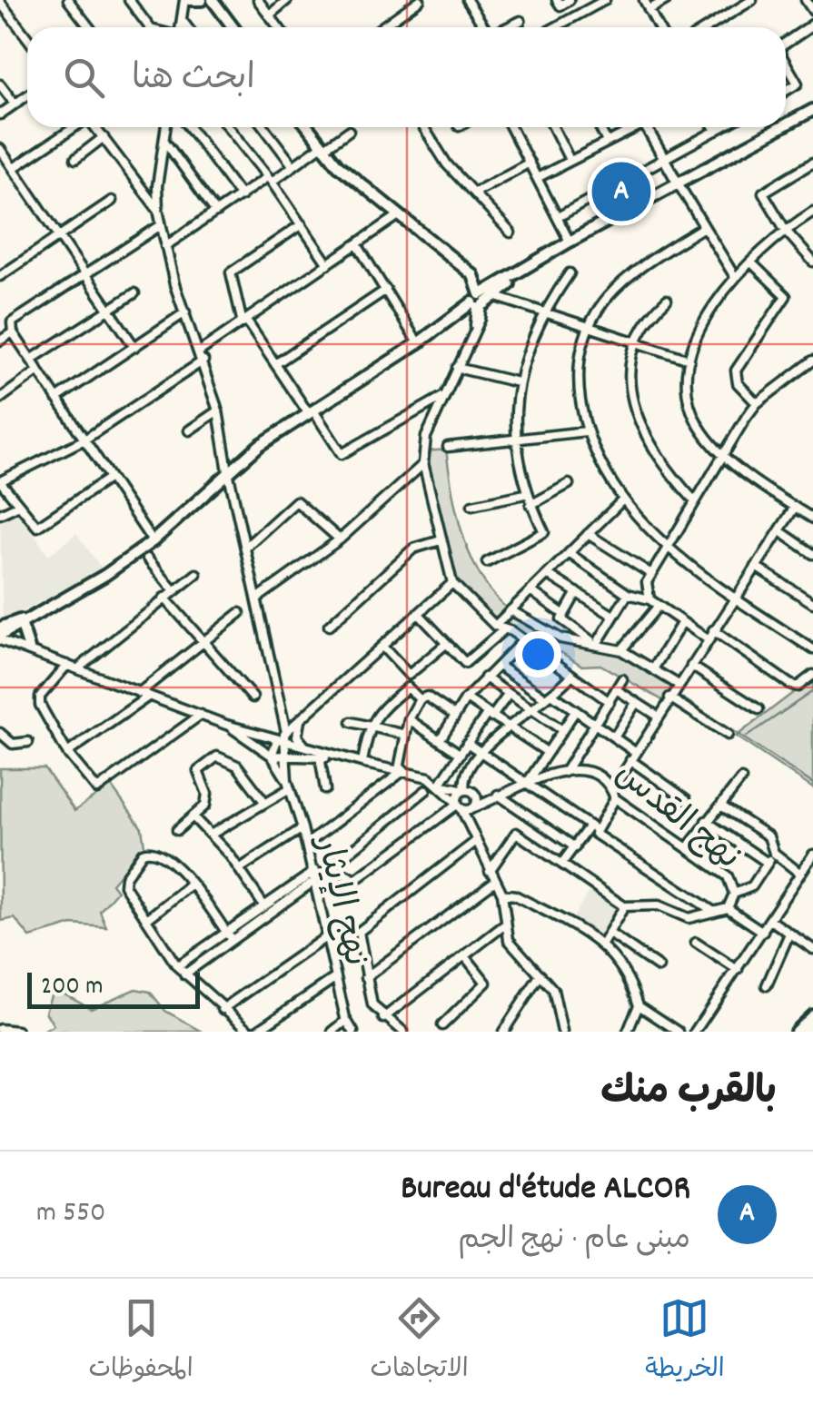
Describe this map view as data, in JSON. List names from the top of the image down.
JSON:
{
  "streets": {
    "street": ["نهج القدس", "نهج الإيثار"]
  },
  "scale_bar": "200 m",
  "page": {
    "search": "ابحث هنا",
    "pins": "A",
    "scale": "200 m",
    "heading": "بالقرب منك",
    "list": [
      {
        "mark": "A",
        "name": "Bureau d'étude ALCOR",
        "note": "مبنى عام · نهج الجم",
        "value": "550 m"
      }
    ],
    "nav": ["الخريطة", "الاتجاهات", "المحفوظات"]
  }
}
